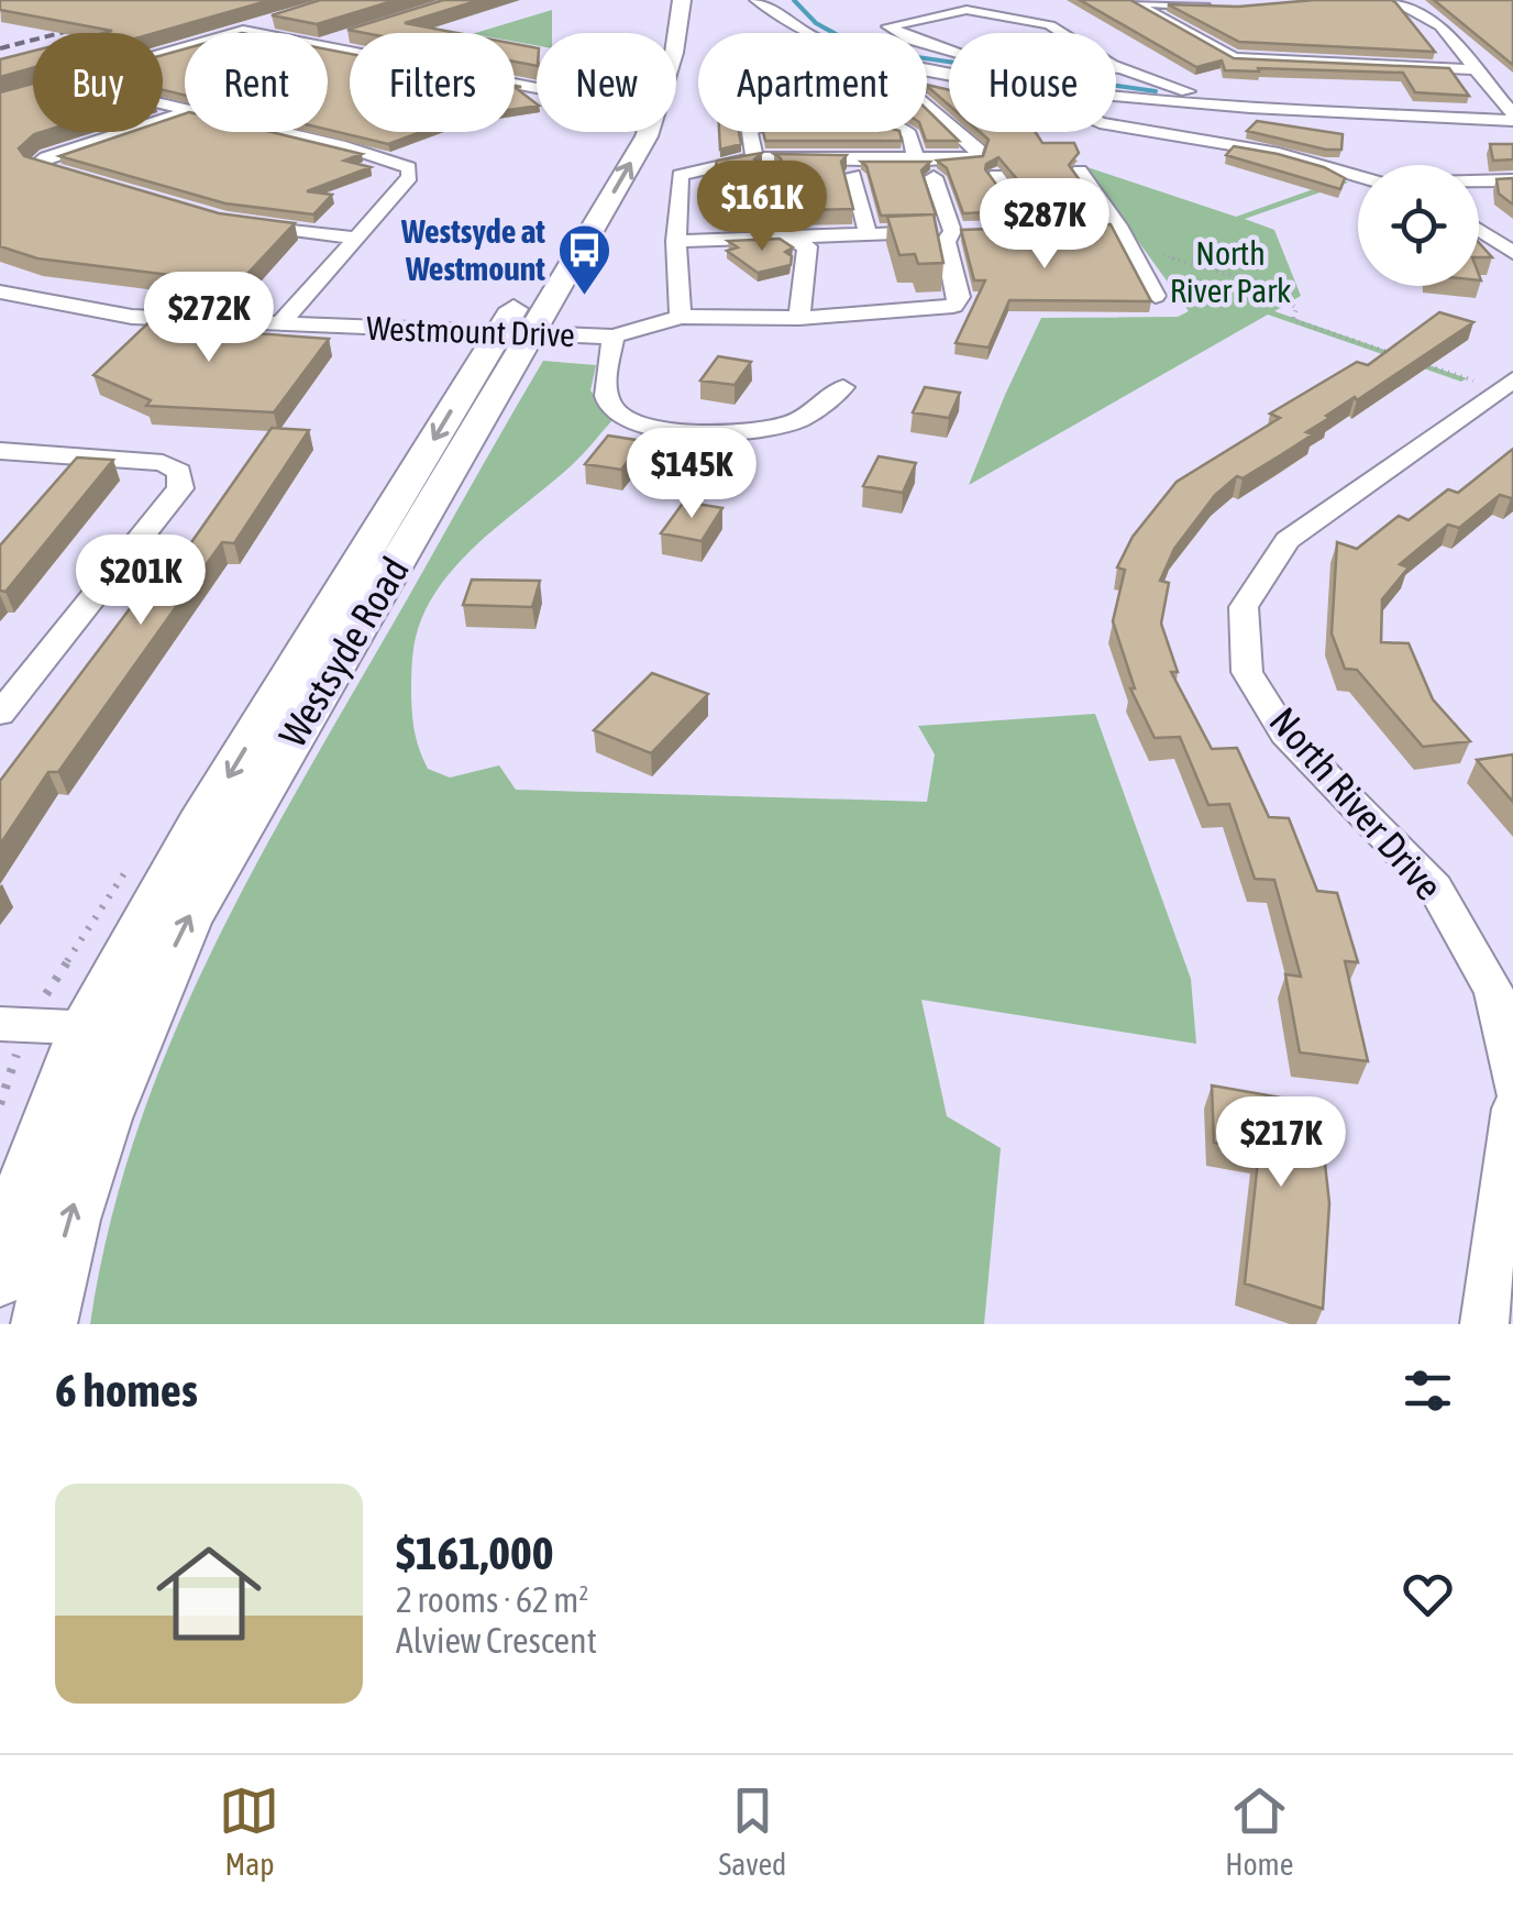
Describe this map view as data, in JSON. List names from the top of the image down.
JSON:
{
  "streets": {
    "main road": ["Westsyde Road"],
    "street": ["Westmount Drive", "North River Drive"]
  },
  "crossings": [
    ["Westmount Drive", "Westsyde Road"]
  ],
  "parks": ["North River Park"],
  "places": {
    "bus stop": ["Westsyde at Westmount"]
  },
  "page": {
    "chip": [
      "Buy",
      "Rent",
      "Filters",
      "New",
      "Apartment",
      "House"
    ],
    "price": [
      "$161K",
      "$287K",
      "$272K",
      "$145K",
      "$201K",
      "$217K"
    ],
    "heading": "6 homes",
    "list": [
      {
        "name": "$161,000",
        "note": "2 rooms · 62 m² · Alview Crescent"
      }
    ],
    "tabs": ["Map", "Saved", "Home"]
  }
}
